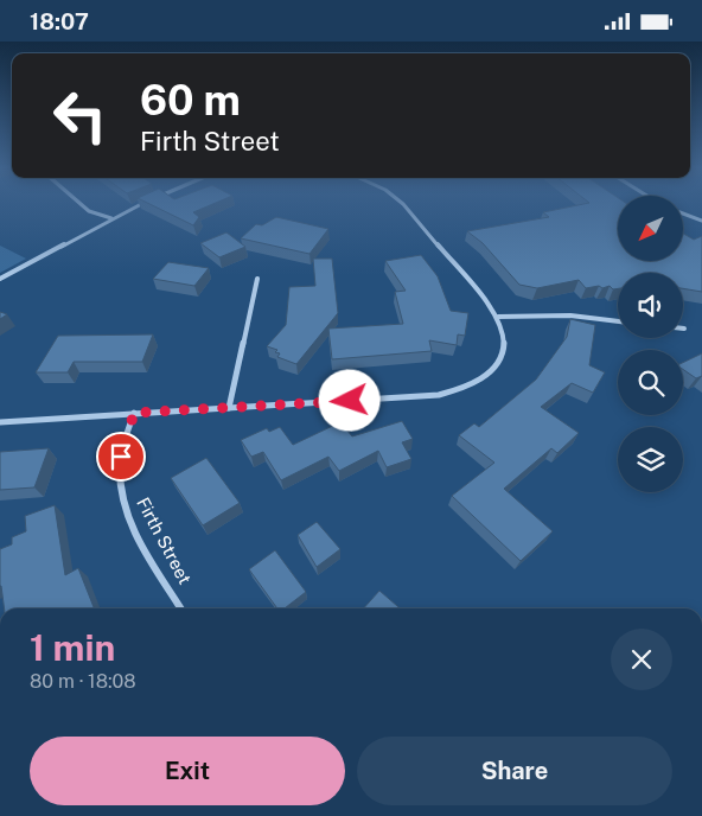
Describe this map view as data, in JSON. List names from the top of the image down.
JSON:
{
  "streets": {
    "street": ["Firth Street"]
  },
  "north": "bottom left",
  "page": {
    "status": "18:07",
    "turn": ["60 m", "Firth Street"],
    "heading": ["1 min", "80 m · 18:08"],
    "buttons": ["Exit", "Share"]
  }
}
